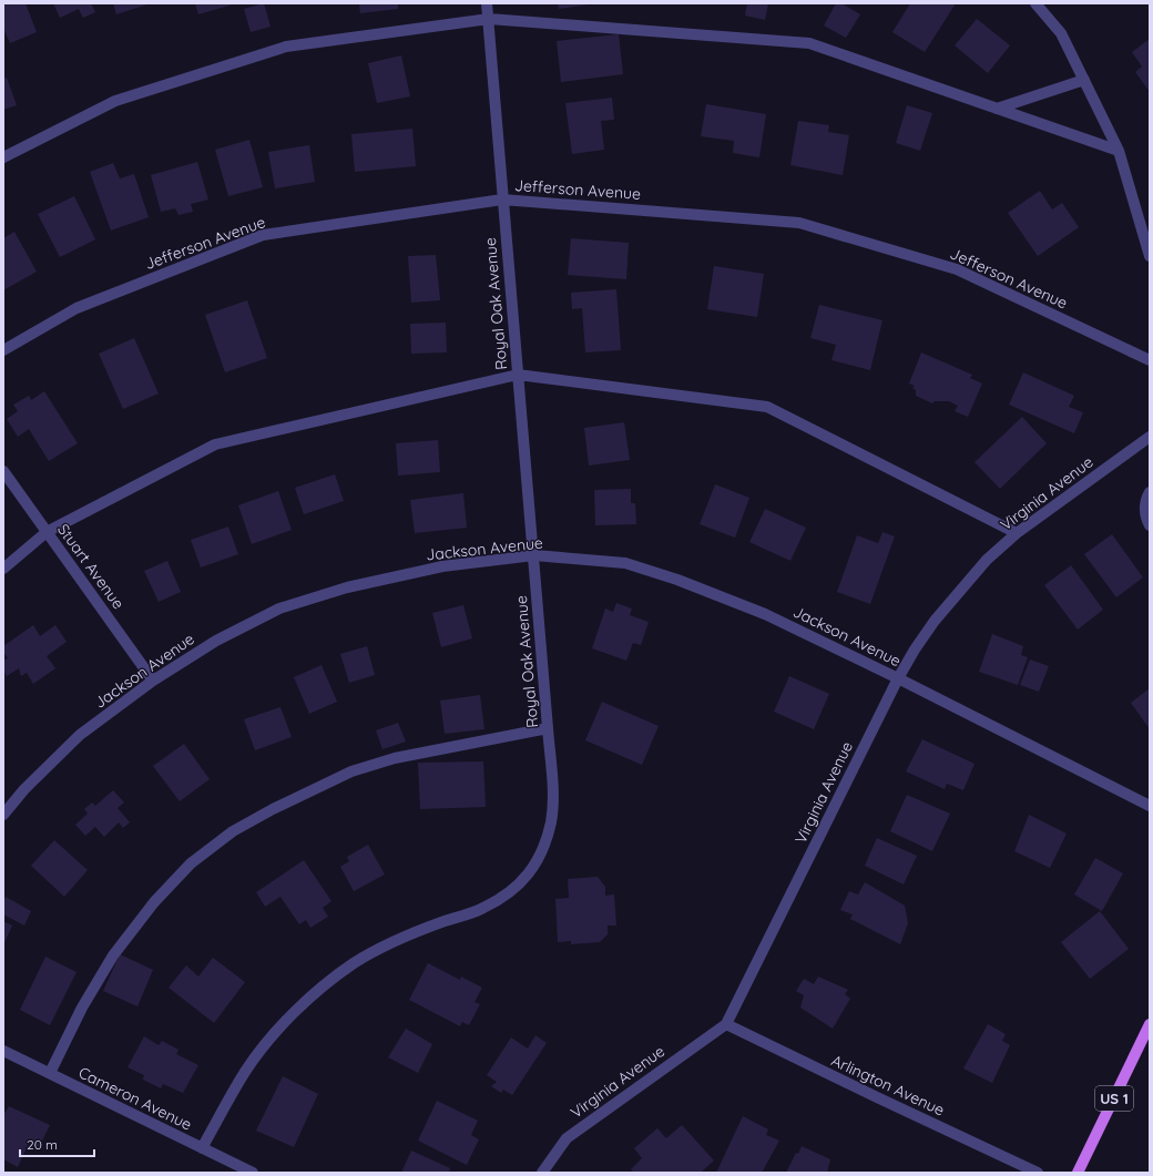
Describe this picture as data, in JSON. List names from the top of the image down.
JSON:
{
  "streets": {
    "main road": ["US 1"],
    "street": [
      "Jefferson Avenue",
      "Royal Oak Avenue",
      "Virginia Avenue",
      "Jackson Avenue",
      "Stuart Avenue",
      "Arlington Avenue",
      "Cameron Avenue"
    ]
  },
  "crossings": [
    ["Jefferson Avenue", "Royal Oak Avenue"],
    ["Royal Oak Avenue", "Jackson Avenue"],
    ["Royal Oak Avenue", "Cameron Avenue"],
    ["Virginia Avenue", "Jackson Avenue"],
    ["Virginia Avenue", "Arlington Avenue"],
    ["Jackson Avenue", "Stuart Avenue"]
  ],
  "scale_bar": "20 m"
}
